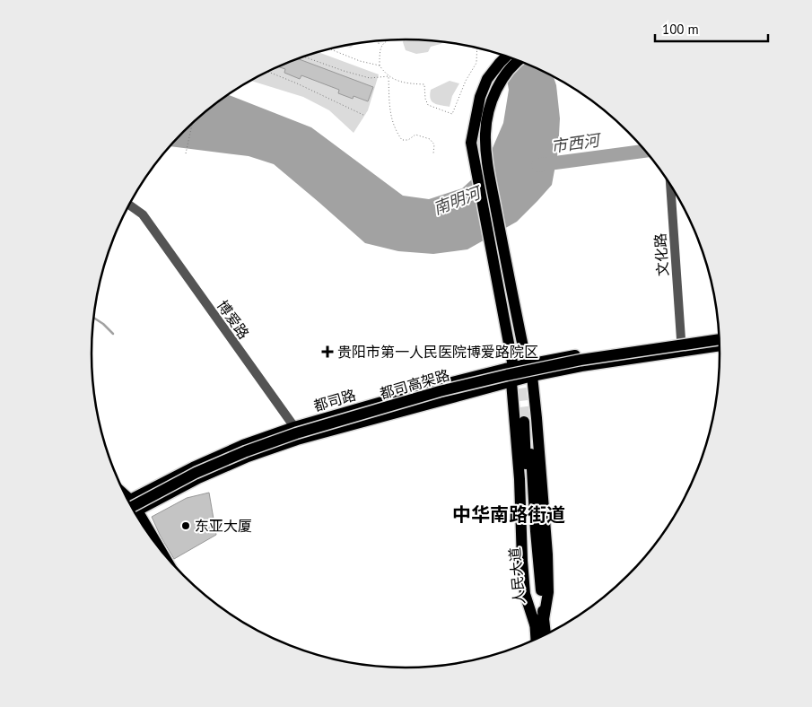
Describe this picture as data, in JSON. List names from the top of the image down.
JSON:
{
  "streets": {
    "main road": ["都司高架路", "都司路", "人民大道"],
    "street": ["文化路", "博爱路"]
  },
  "crossings": [
    ["文化路", "都司路"],
    ["博爱路", "都司路"]
  ],
  "districts": ["中华南路街道"],
  "water": ["市西河", "南明河"],
  "places": {
    "health": ["贵阳市第一人民医院博爱路院区"],
    "other": ["东亚大厦"]
  },
  "scale_bar": "100 m"
}
